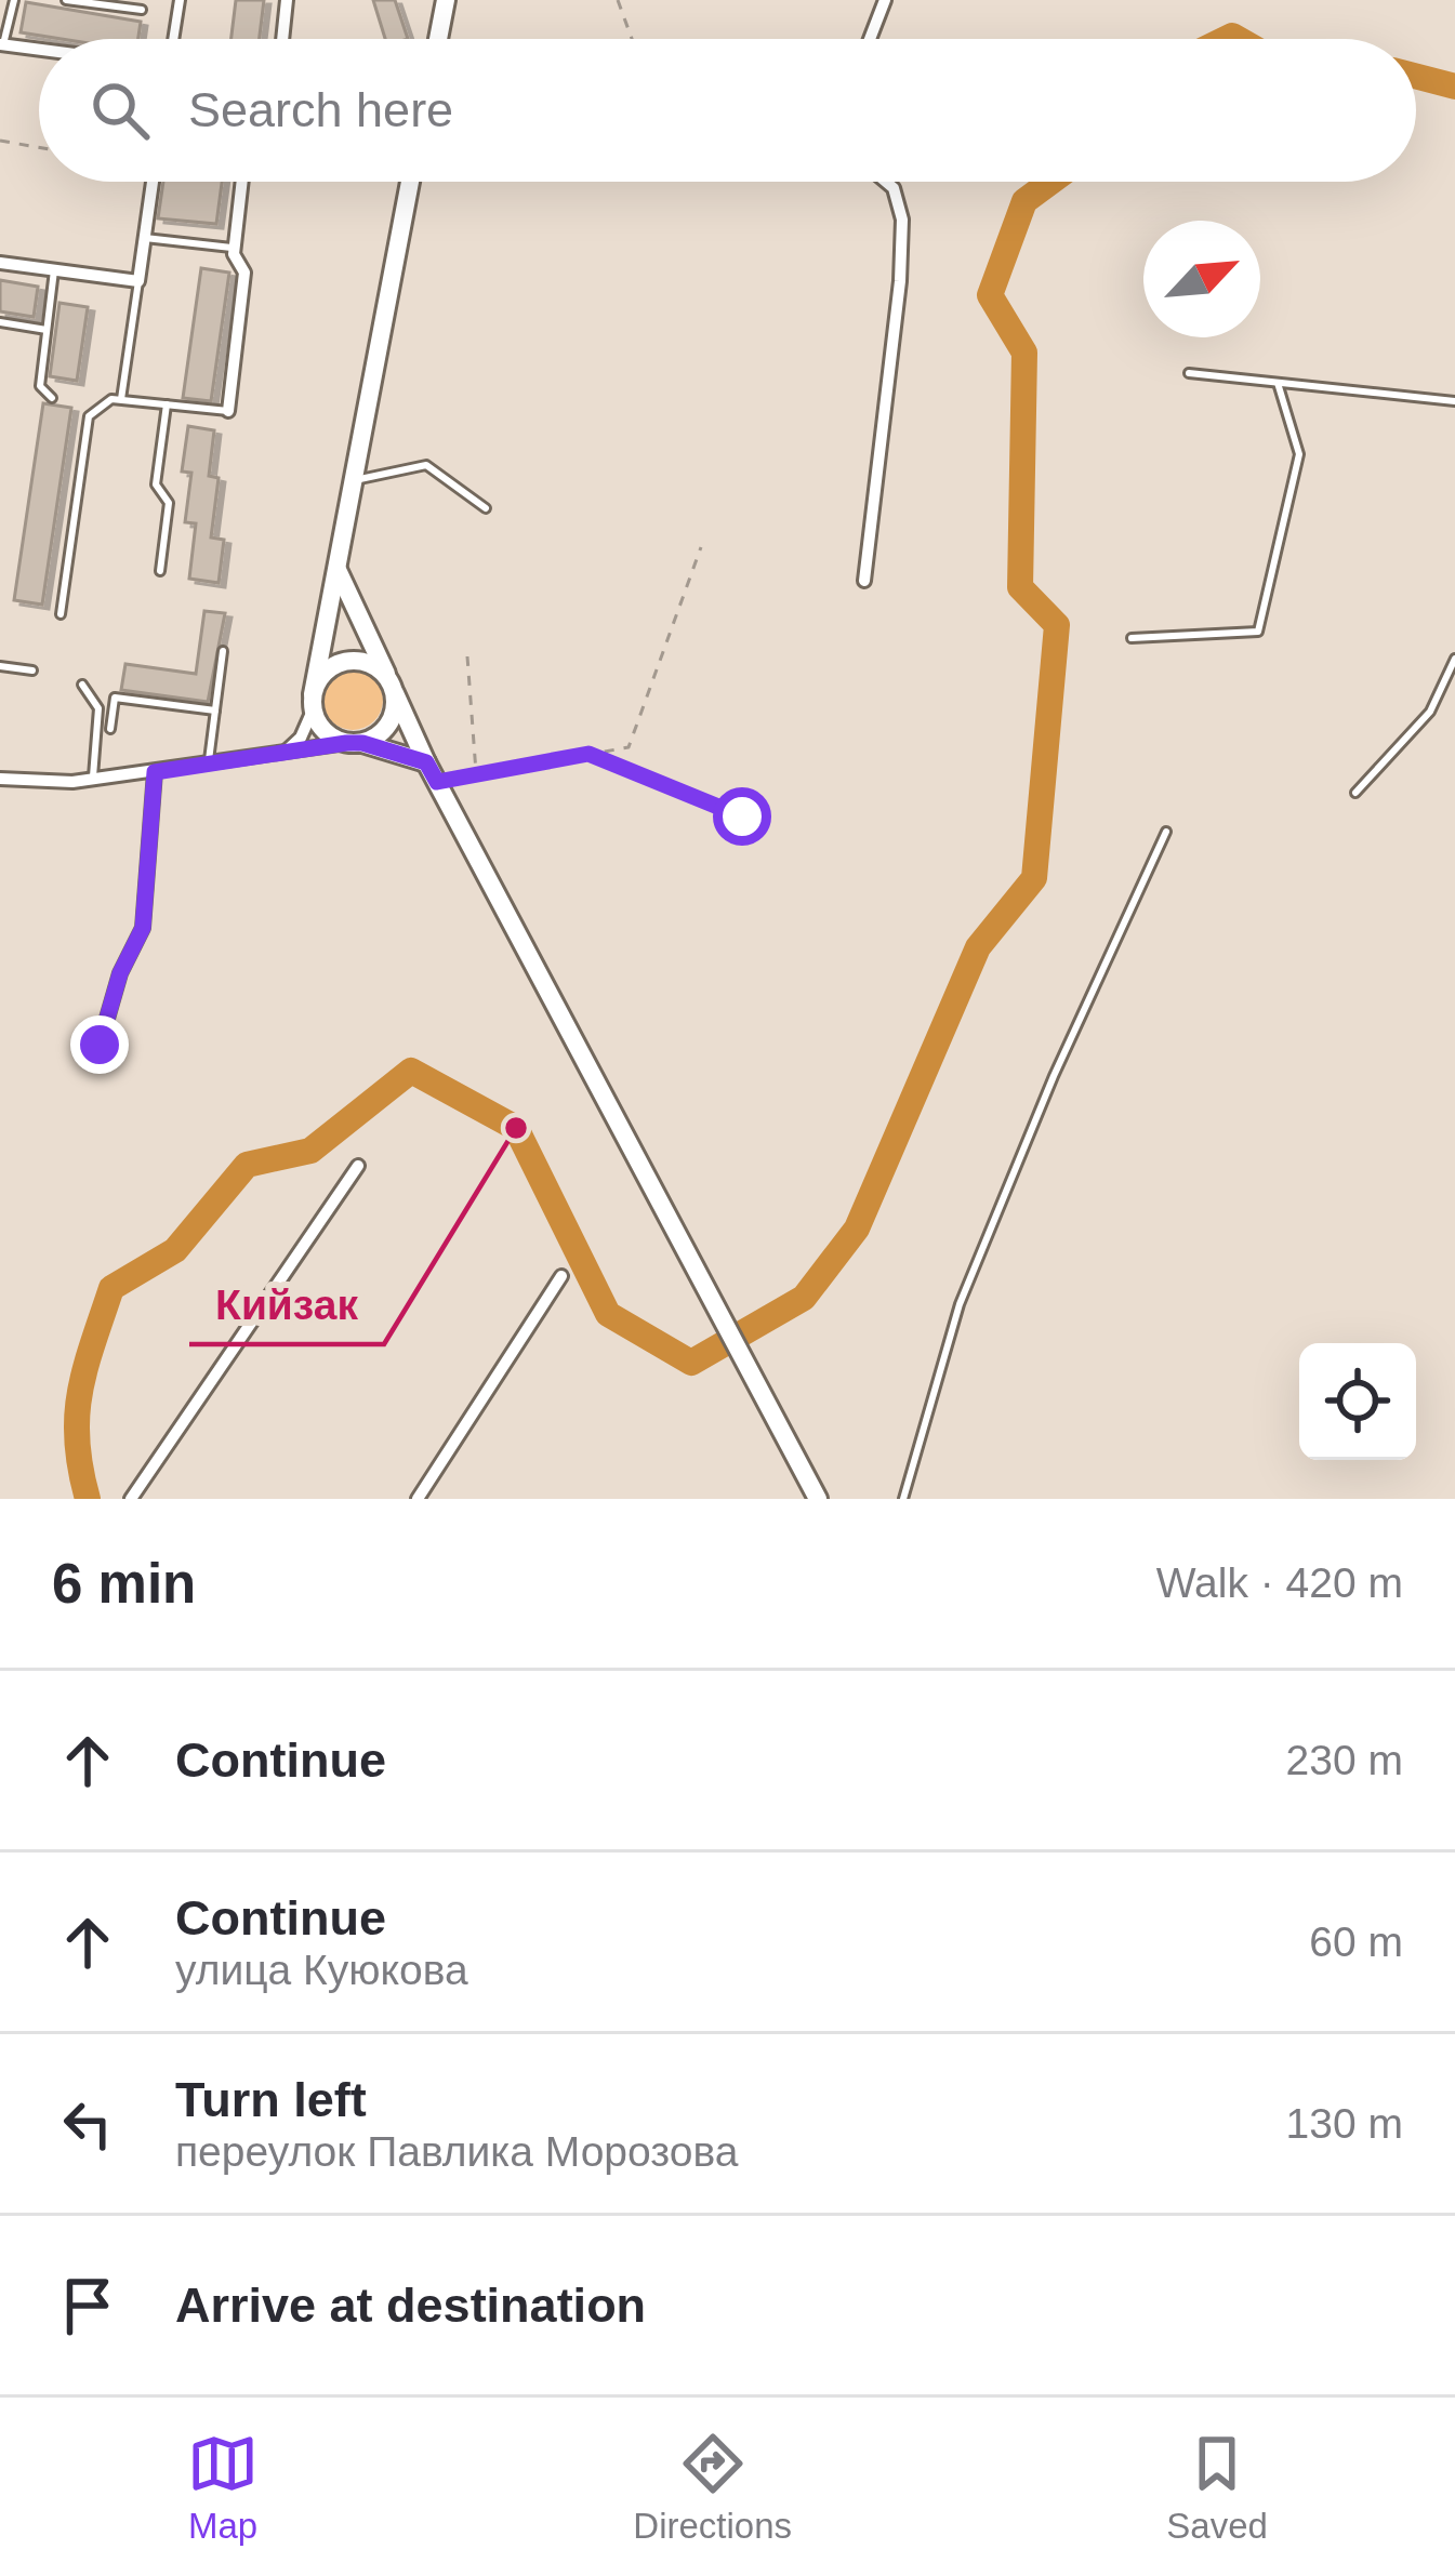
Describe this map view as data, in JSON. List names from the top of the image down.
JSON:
{
  "places": ["Кийзак"],
  "north": "top right",
  "page": {
    "search": "Search here",
    "heading": ["6 min", "Walk · 420 m"],
    "list": [
      ["Continue", "230 m"],
      ["Continue", "улица Куюкова", "60 m"],
      ["Turn left", "переулок Павлика Морозова", "130 m"],
      "Arrive at destination"
    ],
    "nav": ["Map", "Directions", "Saved"]
  }
}
